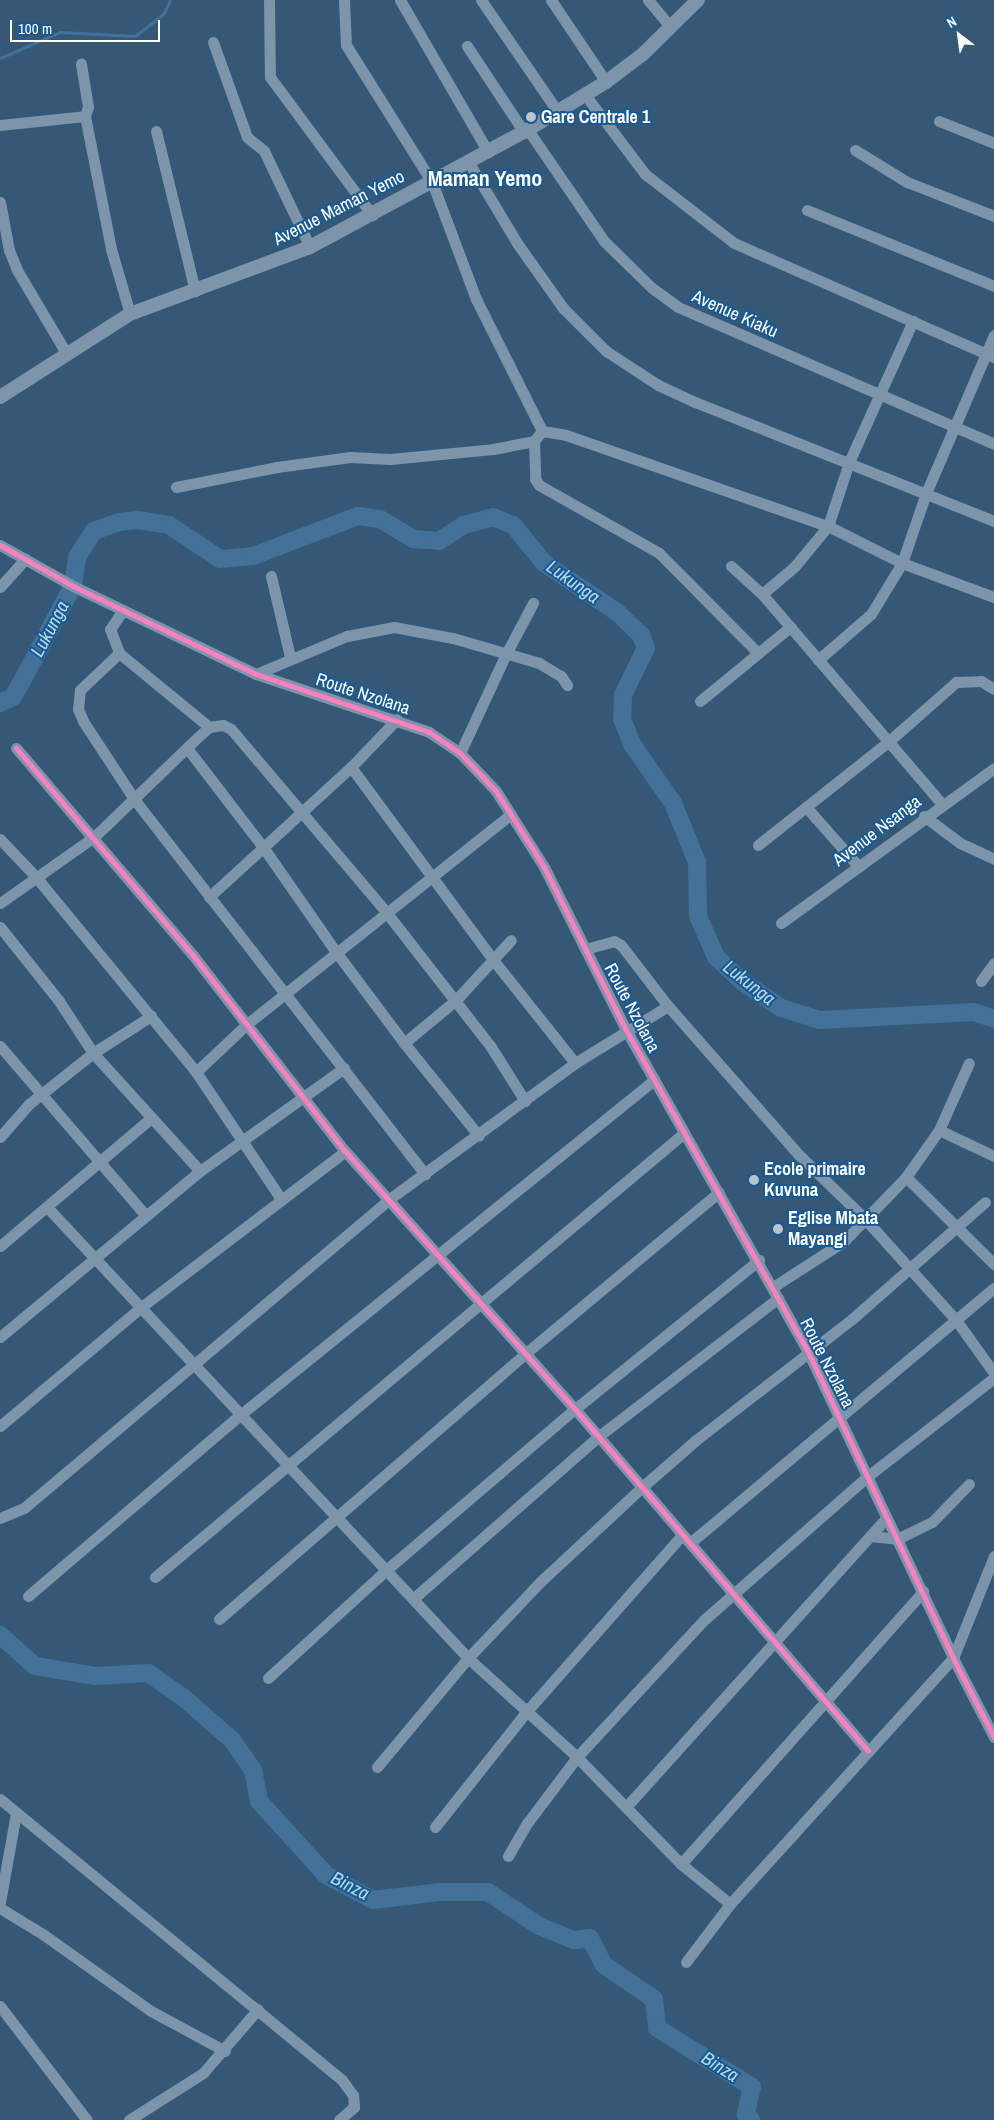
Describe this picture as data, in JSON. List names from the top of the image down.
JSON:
{
  "streets": {
    "street": [
      "Avenue Maman Yemo",
      "Avenue Kiaku",
      "Route Nzolana",
      "Avenue Nsanga"
    ]
  },
  "crossings": [
    ["Avenue Maman Yemo", "Avenue Kiaku"]
  ],
  "districts": ["Maman Yemo"],
  "water": ["Lukunga", "Binza"],
  "places": ["Gare Centrale 1", "Ecole primaire Kuvuna", "Eglise Mbata Mayangi"],
  "scale_bar": "100 m",
  "north": "top left"
}
